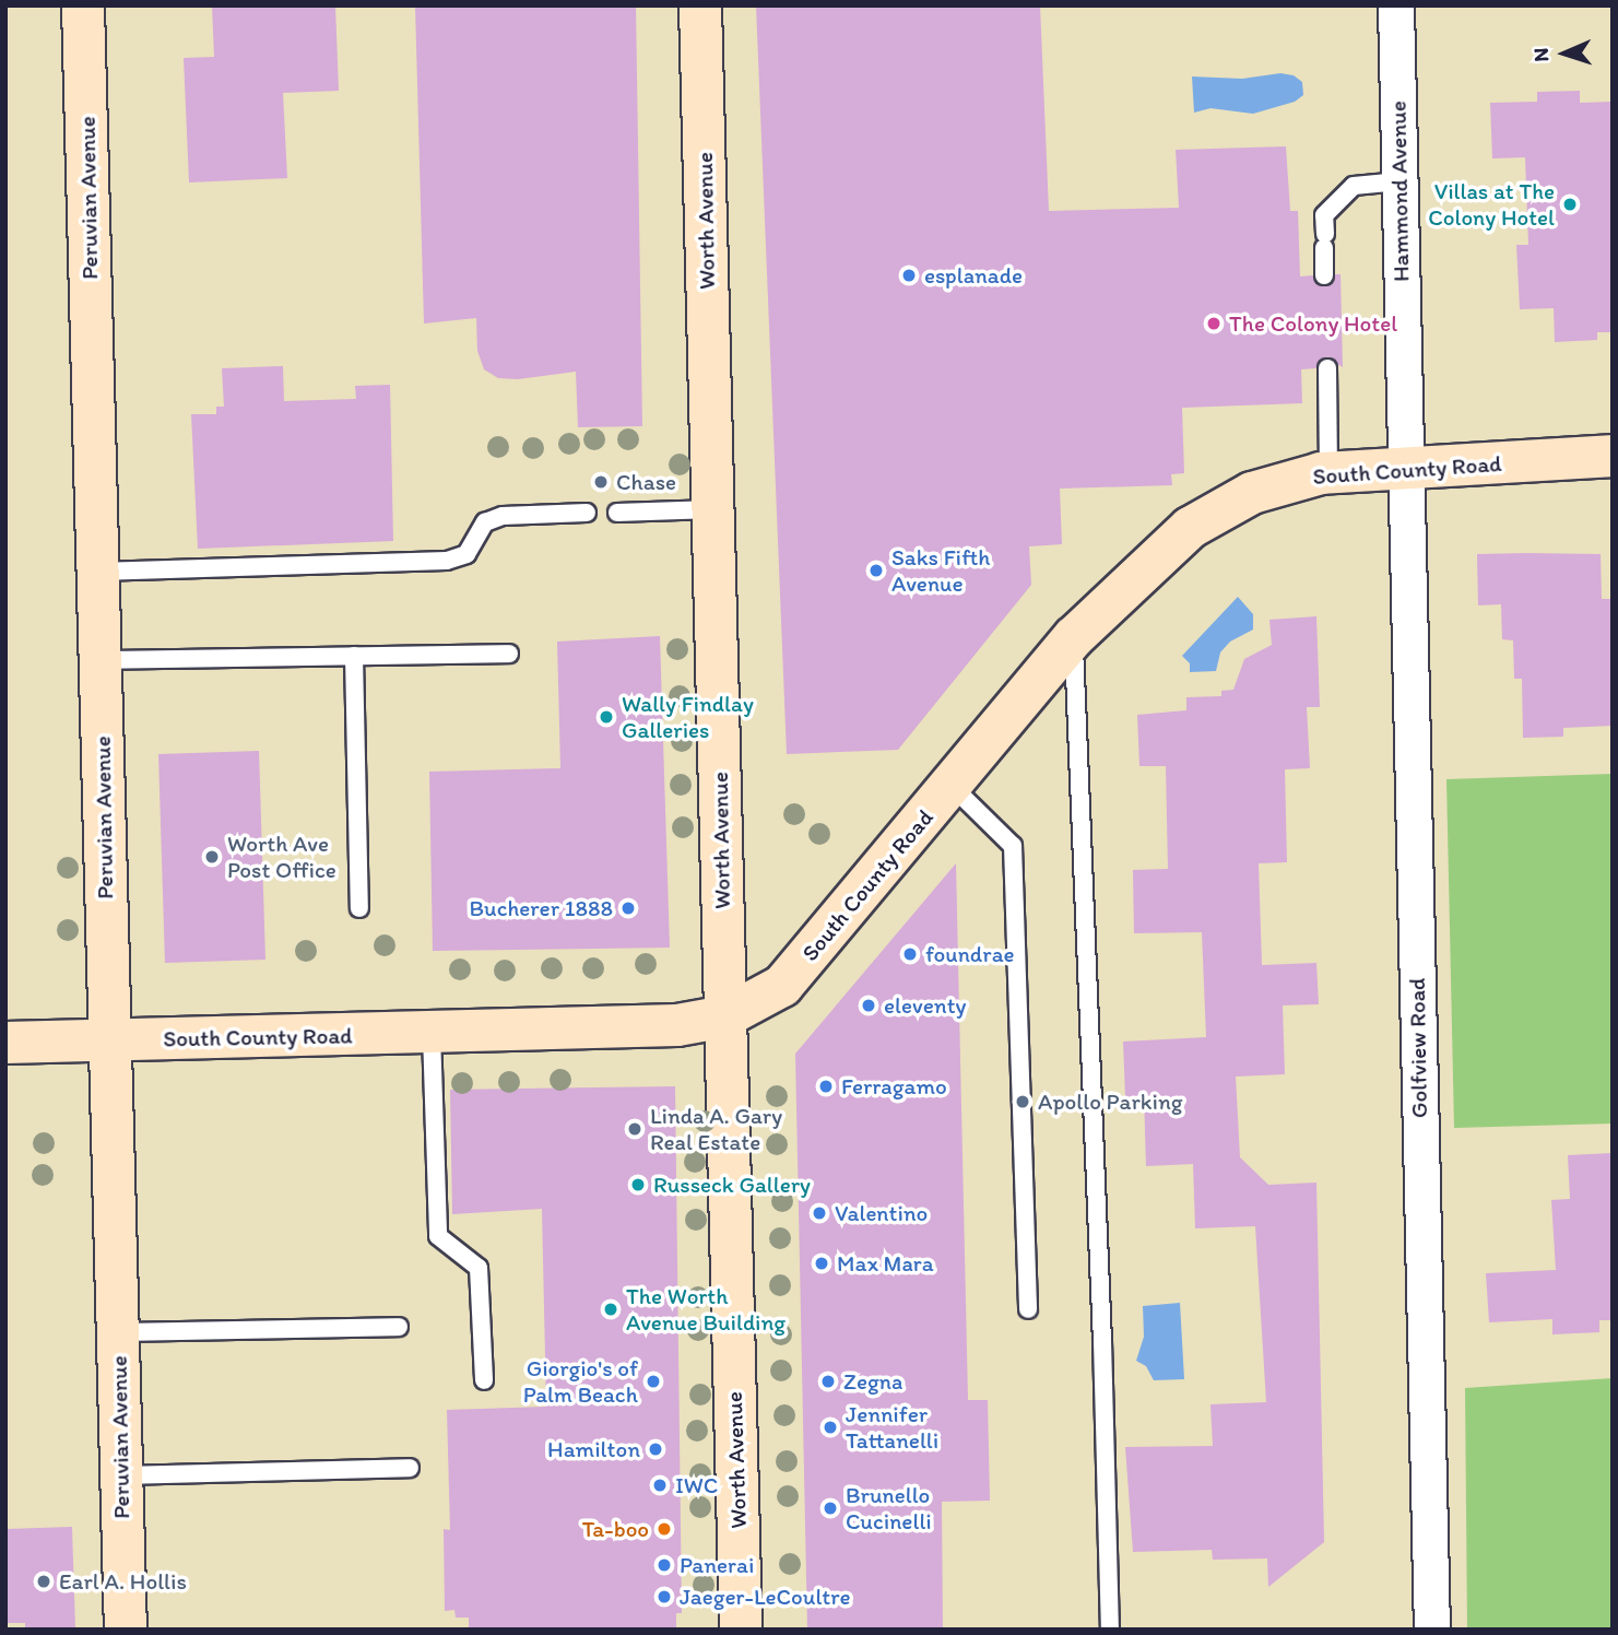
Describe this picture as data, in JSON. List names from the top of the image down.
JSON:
{
  "streets": {
    "street": [
      "Hammond Avenue",
      "Peruvian Avenue",
      "Worth Avenue",
      "South County Road",
      "Golfview Road"
    ]
  },
  "crossings": [
    ["Hammond Avenue", "South County Road"],
    ["Hammond Avenue", "Golfview Road"],
    ["Peruvian Avenue", "South County Road"],
    ["Worth Avenue", "South County Road"],
    ["South County Road", "Golfview Road"]
  ],
  "places": [
    "Villas at The Colony Hotel",
    "esplanade",
    "The Colony Hotel",
    "Chase",
    "Saks Fifth Avenue",
    "Wally Findlay Galleries",
    "Worth Ave Post Office",
    "Bucherer 1888",
    "foundrae",
    "eleventy",
    "Ferragamo",
    "Apollo Parking",
    "Linda A. Gary Real Estate",
    "Russeck Gallery",
    "Valentino",
    "Max Mara",
    "The Worth Avenue Building",
    "Giorgio's of Palm Beach",
    "Zegna",
    "Jennifer Tattanelli",
    "Hamilton",
    "IWC",
    "Brunello Cucinelli",
    "Ta-boo",
    "Panerai",
    "Earl A. Hollis",
    "Jaeger-LeCoultre"
  ],
  "north": "left"
}
